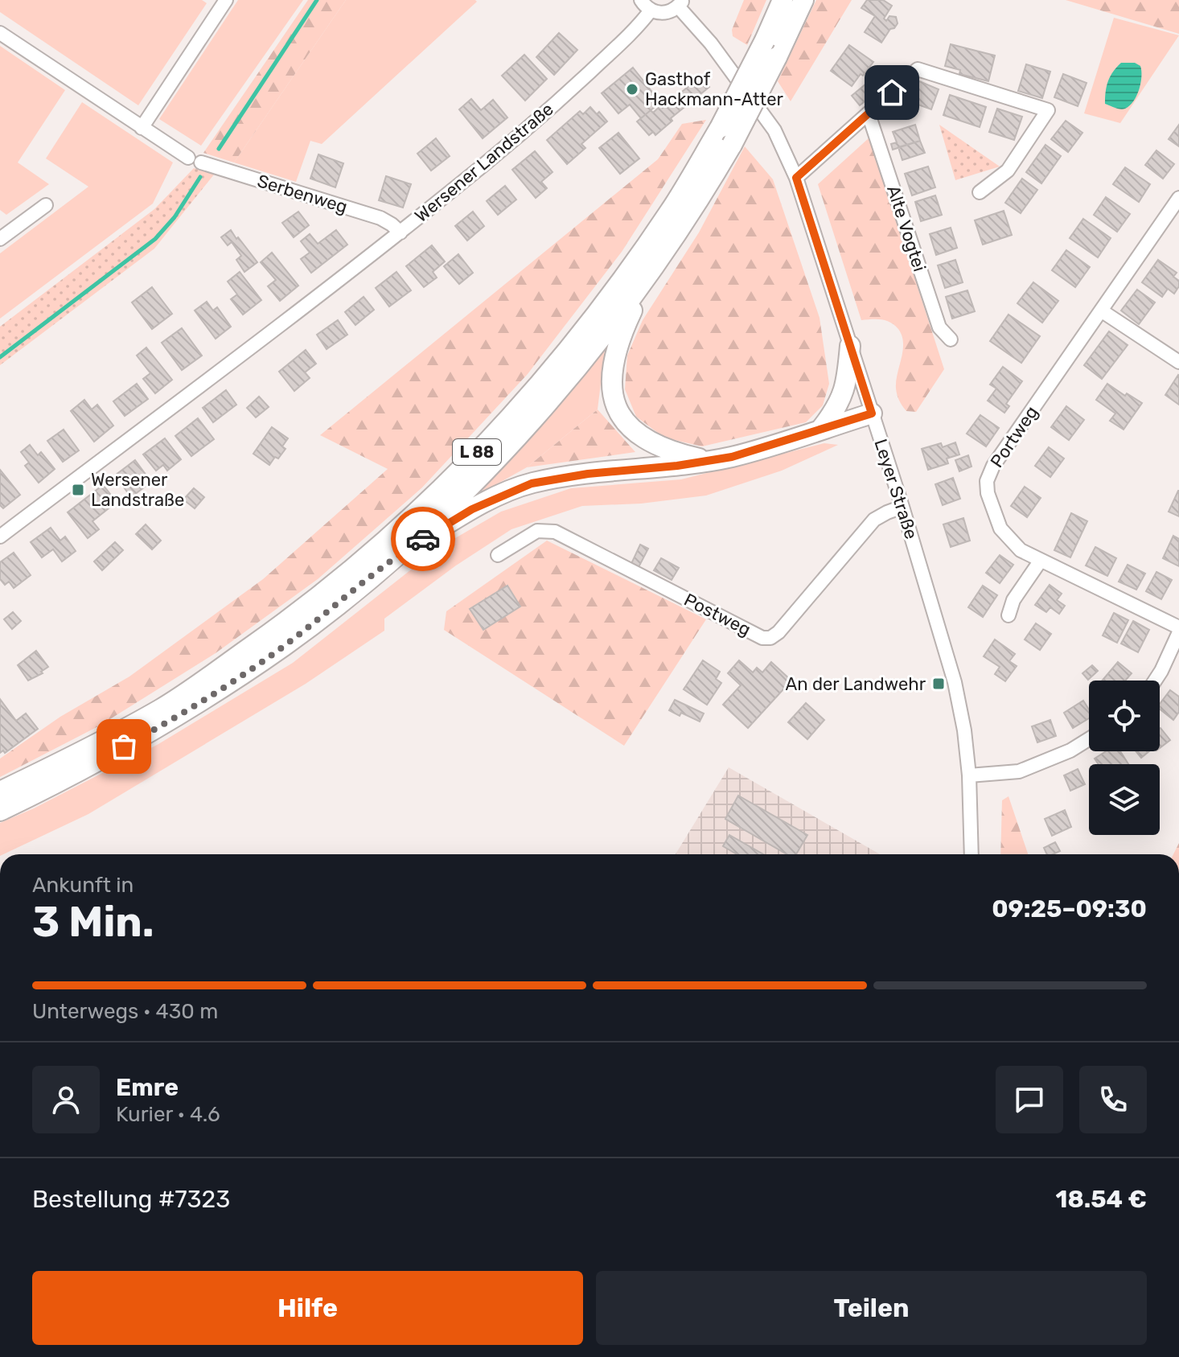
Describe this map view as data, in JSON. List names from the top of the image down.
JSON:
{
  "streets": {
    "highway": ["L 88"],
    "street": [
      "Wersener Landstraße",
      "Serbenweg",
      "Alte Vogtei",
      "Portweg",
      "Leyer Straße",
      "Postweg"
    ]
  },
  "crossings": [
    ["Wersener Landstraße", "Serbenweg"],
    ["Leyer Straße", "Postweg"]
  ],
  "places": {
    "other": ["Gasthof Hackmann-Atter"],
    "transit": ["Wersener Landstraße", "An der Landwehr"]
  },
  "page": {
    "heading": ["3 Min.", "Ankunft in", "09:25–09:30"],
    "panel": [
      "Emre",
      "Kurier · 4.6",
      "Bestellung #7323",
      "18.54 €"
    ],
    "bar": "Unterwegs · 430 m",
    "buttons": ["Hilfe", "Teilen"]
  }
}
